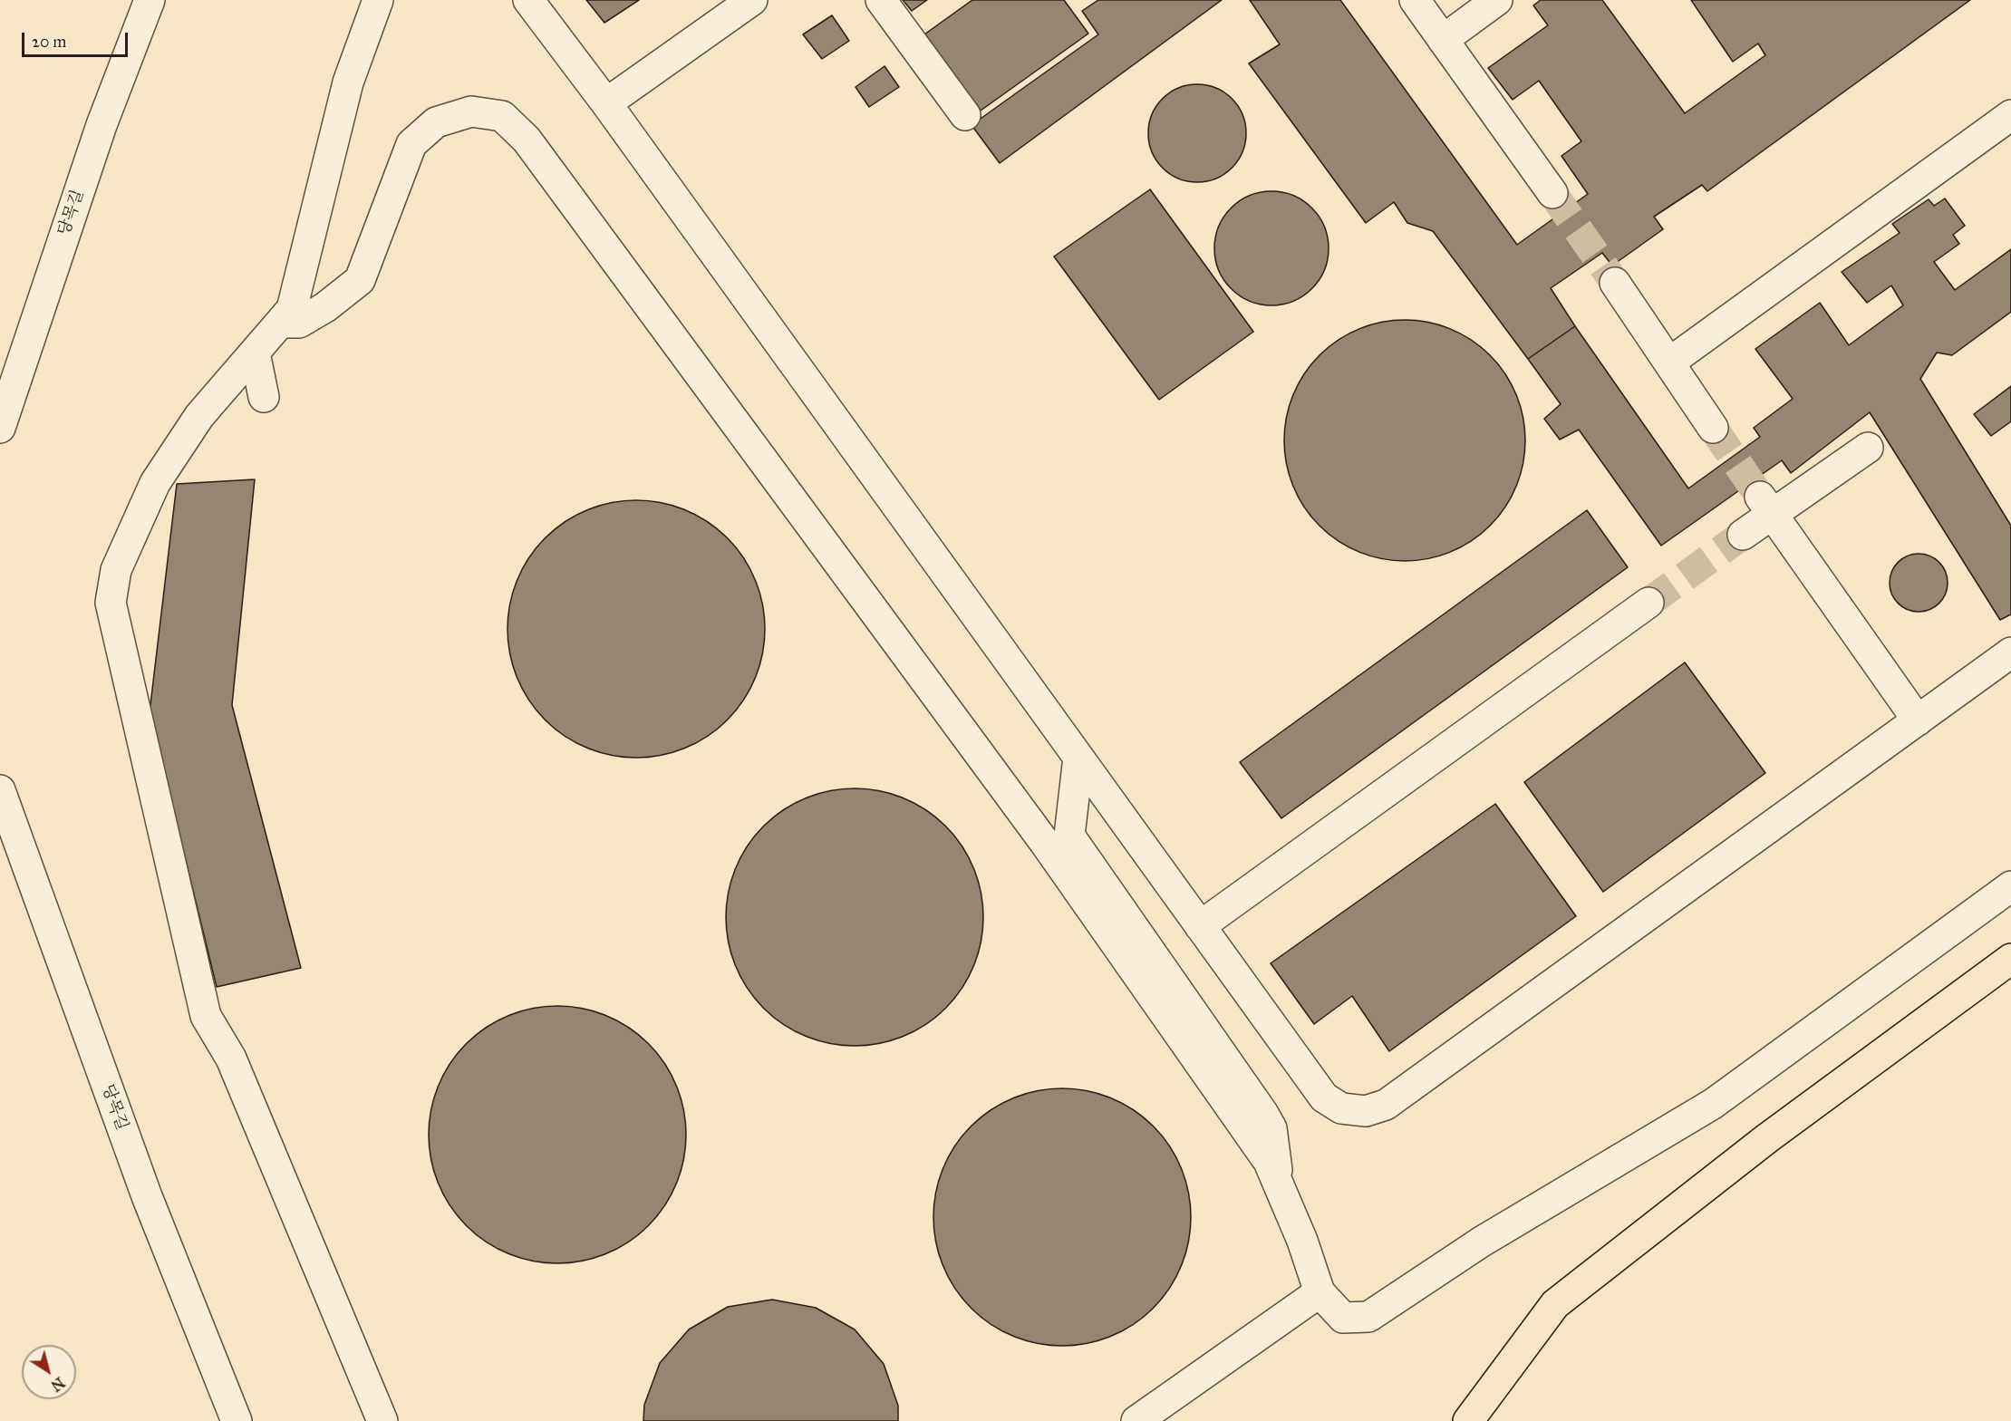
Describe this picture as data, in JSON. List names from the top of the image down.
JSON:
{
  "streets": {
    "street": ["당목길"]
  },
  "scale_bar": "20 m",
  "north": "bottom right"
}
